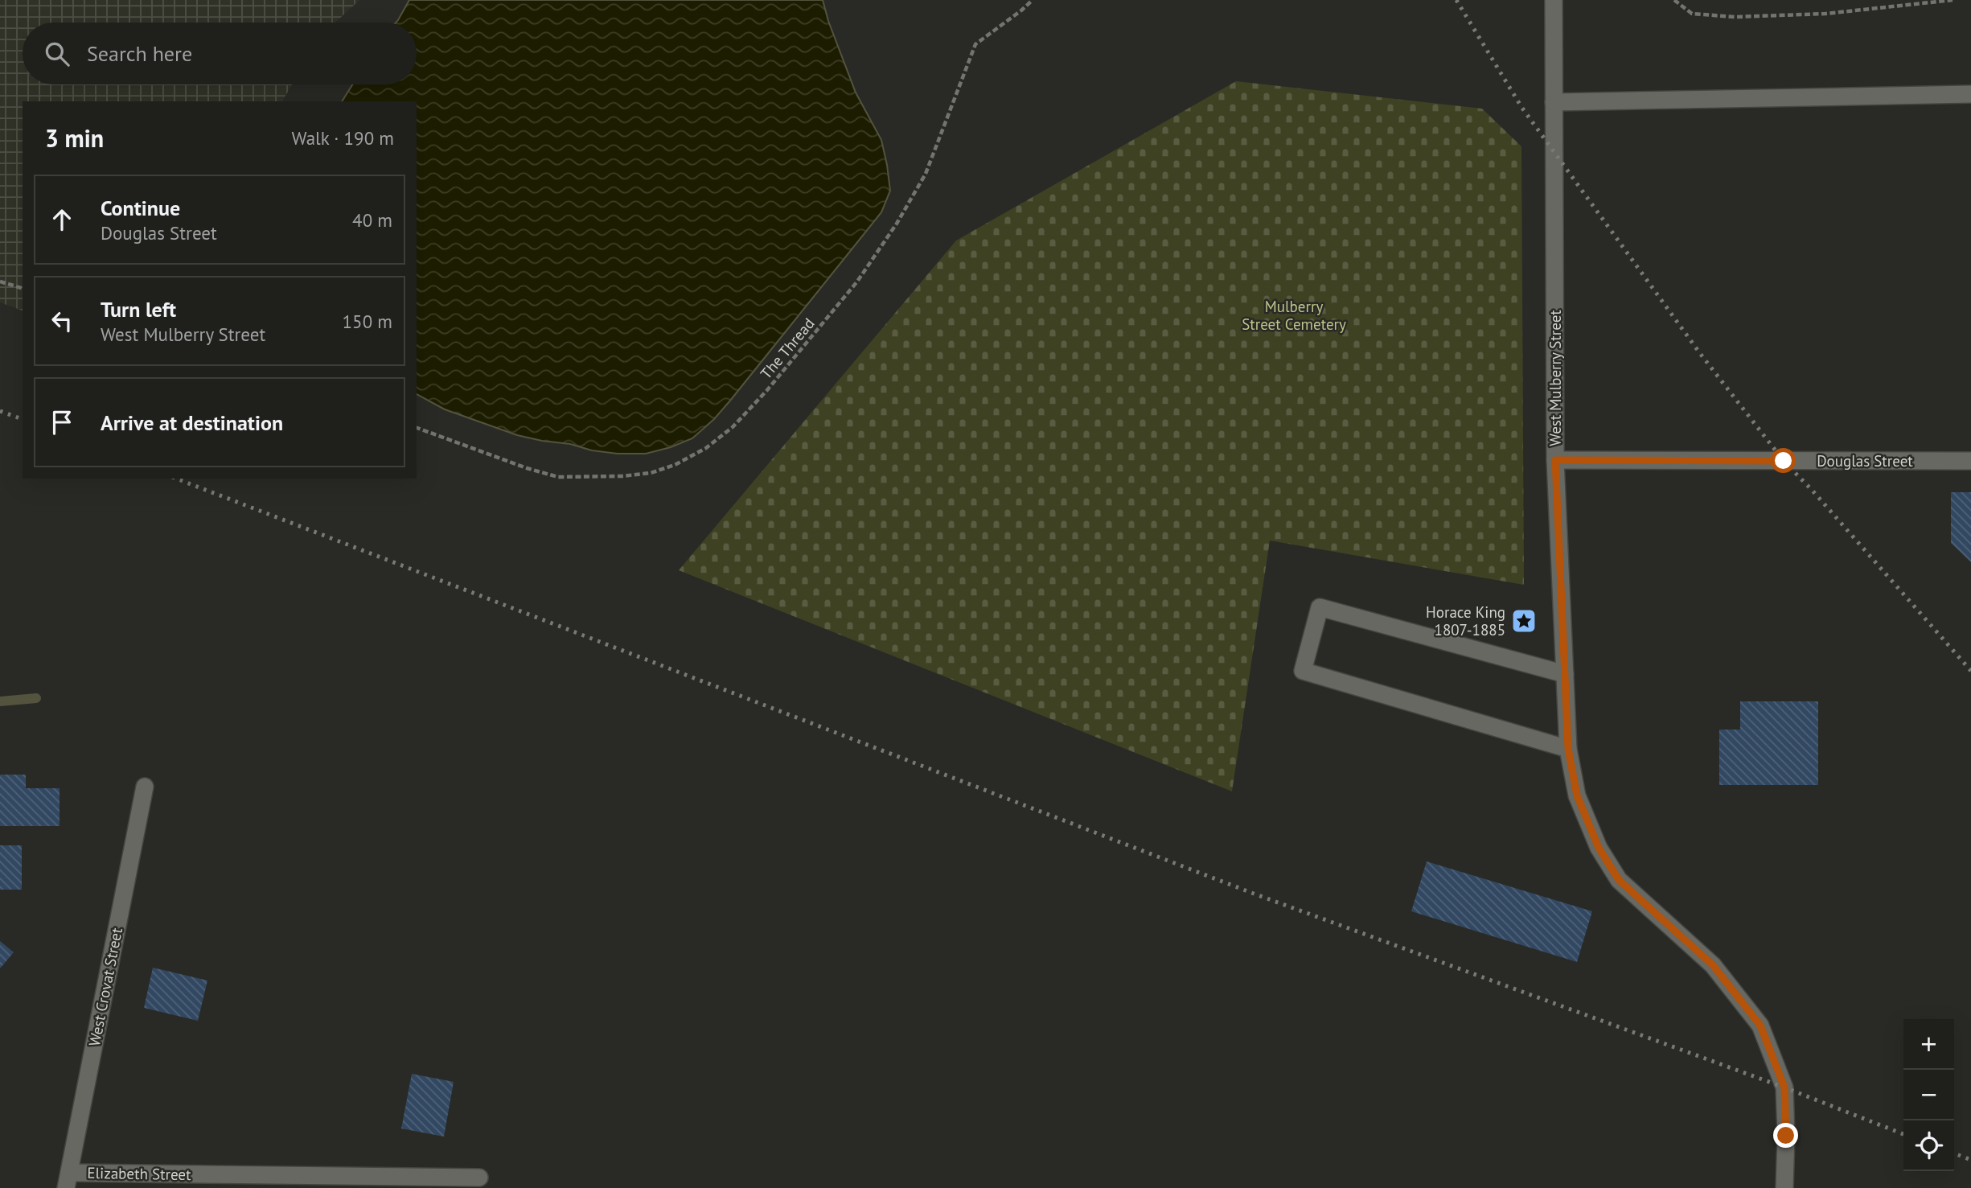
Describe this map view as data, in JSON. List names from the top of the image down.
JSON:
{
  "streets": {
    "street": [
      "West Mulberry Street",
      "Douglas Street",
      "West Crovat Street",
      "Elizabeth Street"
    ],
    "path": ["The Thread"]
  },
  "crossings": [
    ["West Mulberry Street", "Douglas Street"],
    ["West Crovat Street", "Elizabeth Street"]
  ],
  "parks": ["Mulberry Street Cemetery"],
  "places": {
    "place": ["Horace King 1807-1885"]
  },
  "page": {
    "search": "Search here",
    "heading": ["3 min", "Walk · 190 m"],
    "list": [
      ["Continue", "Douglas Street", "40 m"],
      ["Turn left", "West Mulberry Street", "150 m"],
      "Arrive at destination"
    ],
    "map_buttons": ["+", "−"]
  }
}
